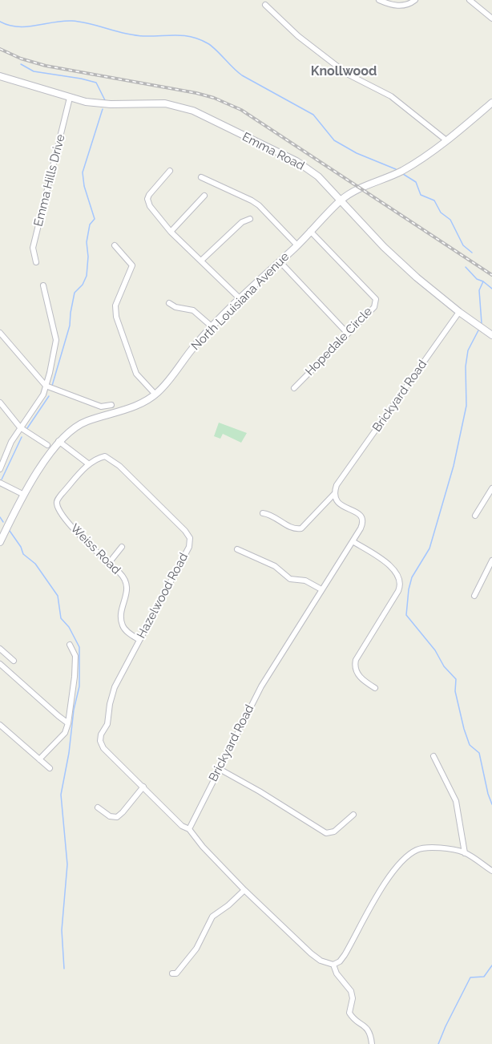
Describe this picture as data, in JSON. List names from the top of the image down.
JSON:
{
  "streets": {
    "street": [
      "Emma Road",
      "Emma Hills Drive",
      "North Louisiana Avenue",
      "Hopedale Circle",
      "Brickyard Road",
      "Weiss Road",
      "Hazelwood Road"
    ]
  },
  "crossings": [
    ["Emma Road", "Emma Hills Drive"],
    ["Emma Road", "North Louisiana Avenue"],
    ["Emma Road", "Brickyard Road"],
    ["North Louisiana Avenue", "Hopedale Circle"],
    ["Brickyard Road", "Hazelwood Road"],
    ["Weiss Road", "Hazelwood Road"]
  ],
  "districts": ["Knollwood"]
}
